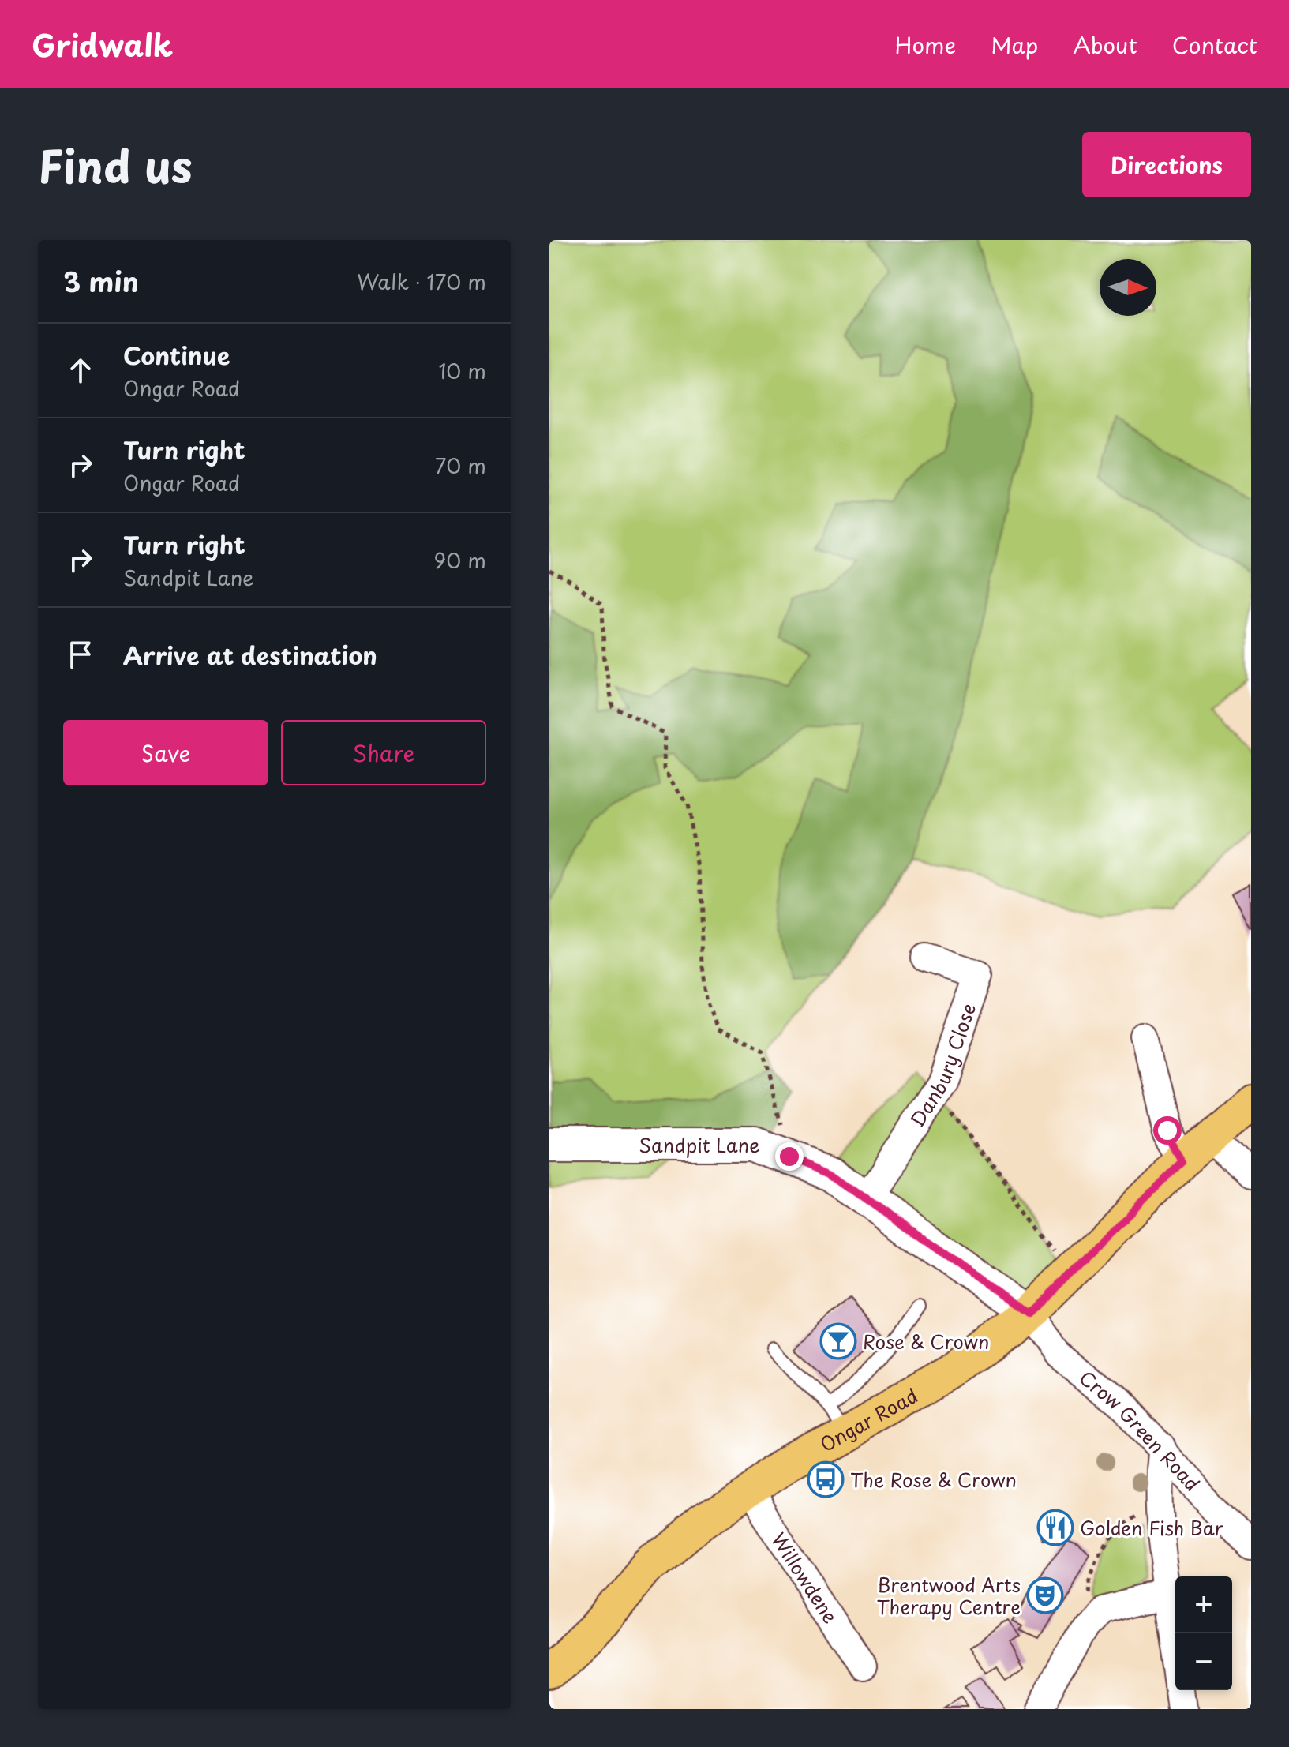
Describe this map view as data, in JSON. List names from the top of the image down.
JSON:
{
  "streets": {
    "main road": ["Ongar Road"],
    "street": [
      "Danbury Close",
      "Sandpit Lane",
      "Crow Green Road",
      "Willowdene"
    ]
  },
  "crossings": [
    ["Danbury Close", "Sandpit Lane"],
    ["Sandpit Lane", "Ongar Road"],
    ["Sandpit Lane", "Crow Green Road"],
    ["Ongar Road", "Crow Green Road"],
    ["Ongar Road", "Willowdene"]
  ],
  "places": {
    "bar": ["Rose & Crown"],
    "bus stop": ["The Rose & Crown"],
    "restaurant": ["Golden Fish Bar"],
    "theatre": ["Brentwood Arts Therapy Centre"]
  },
  "north": "right",
  "page": {
    "header": "Gridwalk",
    "nav": [
      "Home",
      "Map",
      "About",
      "Contact"
    ],
    "title": "Find us",
    "buttons": [
      "Directions",
      ["Save", "Share"]
    ],
    "heading": ["3 min", "Walk · 170 m"],
    "list": [
      ["Continue", "Ongar Road", "10 m"],
      ["Turn right", "Ongar Road", "70 m"],
      ["Turn right", "Sandpit Lane", "90 m"],
      "Arrive at destination"
    ],
    "map_buttons": ["+", "−"]
  }
}
